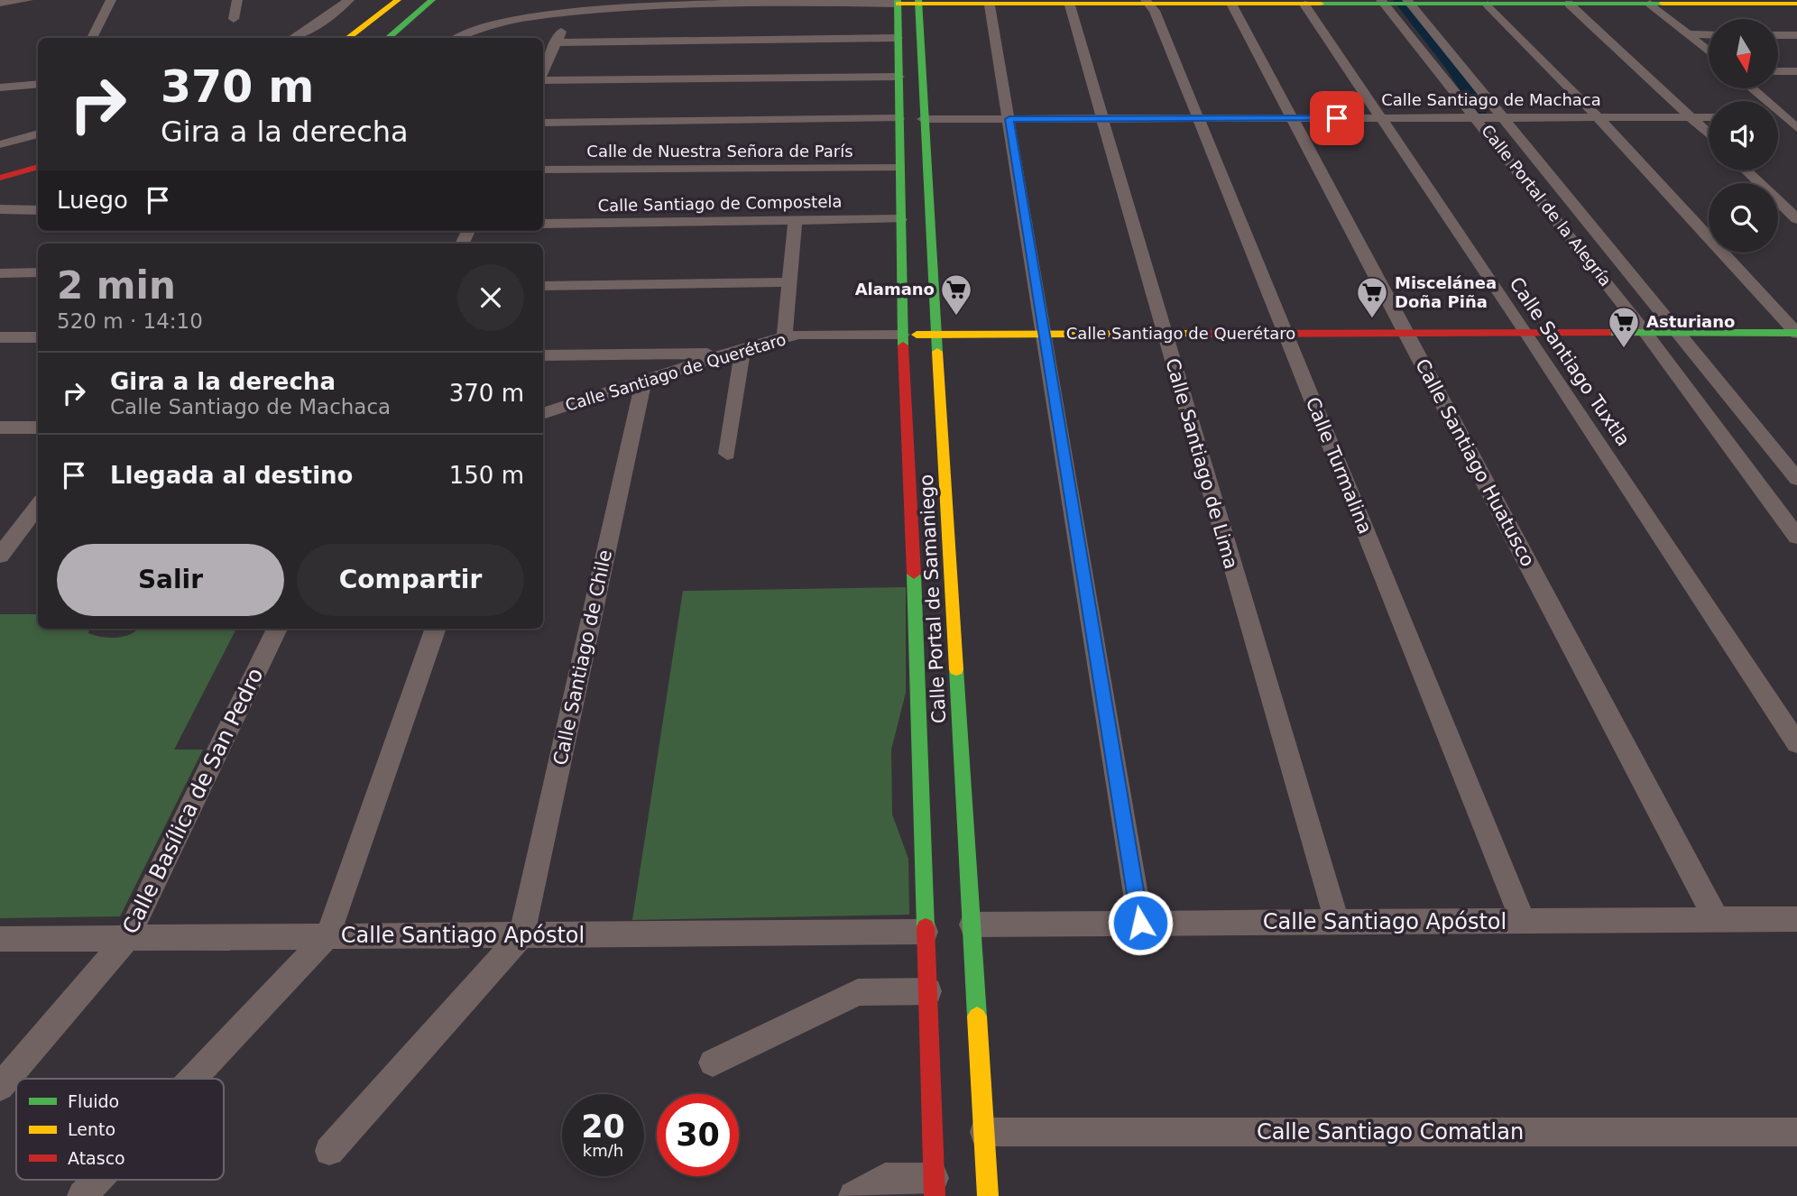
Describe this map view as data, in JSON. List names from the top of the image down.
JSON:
{
  "streets": {
    "street": [
      "Calle Santiago de Machaca",
      "Calle de Nuestra Señora de París",
      "Calle Santiago de Compostela",
      "Calle Portal de la Alegría",
      "Calle Santiago de Querétaro",
      "Calle Santiago Tuxtla",
      "Calle Santiago Huatusco",
      "Calle Santiago de Lima",
      "Calle Turmalina",
      "Calle Portal de Samaniego",
      "Calle Santiago de Chile",
      "Calle Basílica de San Pedro",
      "Calle Santiago Apóstol",
      "Calle Santiago Comatlan"
    ]
  },
  "crossings": [
    ["Calle Santiago de Machaca", "Calle Portal de la Alegría"],
    ["Calle Santiago de Machaca", "Calle Santiago Tuxtla"],
    ["Calle Santiago de Machaca", "Calle Santiago Huatusco"],
    ["Calle Santiago de Machaca", "Calle Santiago de Lima"],
    ["Calle Santiago de Machaca", "Calle Turmalina"],
    ["Calle Santiago de Machaca", "Calle Portal de Samaniego"],
    ["Calle de Nuestra Señora de París", "Calle Portal de Samaniego"],
    ["Calle Santiago de Compostela", "Calle Portal de Samaniego"],
    ["Calle Portal de la Alegría", "Calle Santiago de Querétaro"],
    ["Calle Santiago de Querétaro", "Calle Santiago Tuxtla"],
    ["Calle Santiago de Querétaro", "Calle Santiago Huatusco"],
    ["Calle Santiago de Querétaro", "Calle Santiago de Lima"],
    ["Calle Santiago de Querétaro", "Calle Turmalina"],
    ["Calle Santiago de Querétaro", "Calle Portal de Samaniego"],
    ["Calle Santiago de Querétaro", "Calle Santiago de Chile"],
    ["Calle Santiago Huatusco", "Calle Santiago Apóstol"],
    ["Calle Santiago de Lima", "Calle Santiago Apóstol"],
    ["Calle Turmalina", "Calle Santiago Apóstol"],
    ["Calle Portal de Samaniego", "Calle Santiago Apóstol"],
    ["Calle Portal de Samaniego", "Calle Santiago Comatlan"],
    ["Calle Santiago de Chile", "Calle Santiago Apóstol"],
    ["Calle Basílica de San Pedro", "Calle Santiago Apóstol"]
  ],
  "places": {
    "supermarket": ["Alamano", "Miscelánea Doña Piña", "Asturiano"]
  },
  "legend": ["Fluido", "Lento", "Atasco"],
  "north": "bottom",
  "page": {
    "turn": ["370 m", "Gira a la derecha"],
    "then": "Luego",
    "heading": ["2 min", "520 m · 14:10"],
    "list": [
      {
        "name": "Gira a la derecha",
        "note": "Calle Santiago de Machaca",
        "value": "370 m"
      },
      {
        "name": "Llegada al destino",
        "value": "150 m"
      }
    ],
    "buttons": ["Salir", "Compartir"],
    "speed": "20 km/h",
    "limit": "30"
  }
}
